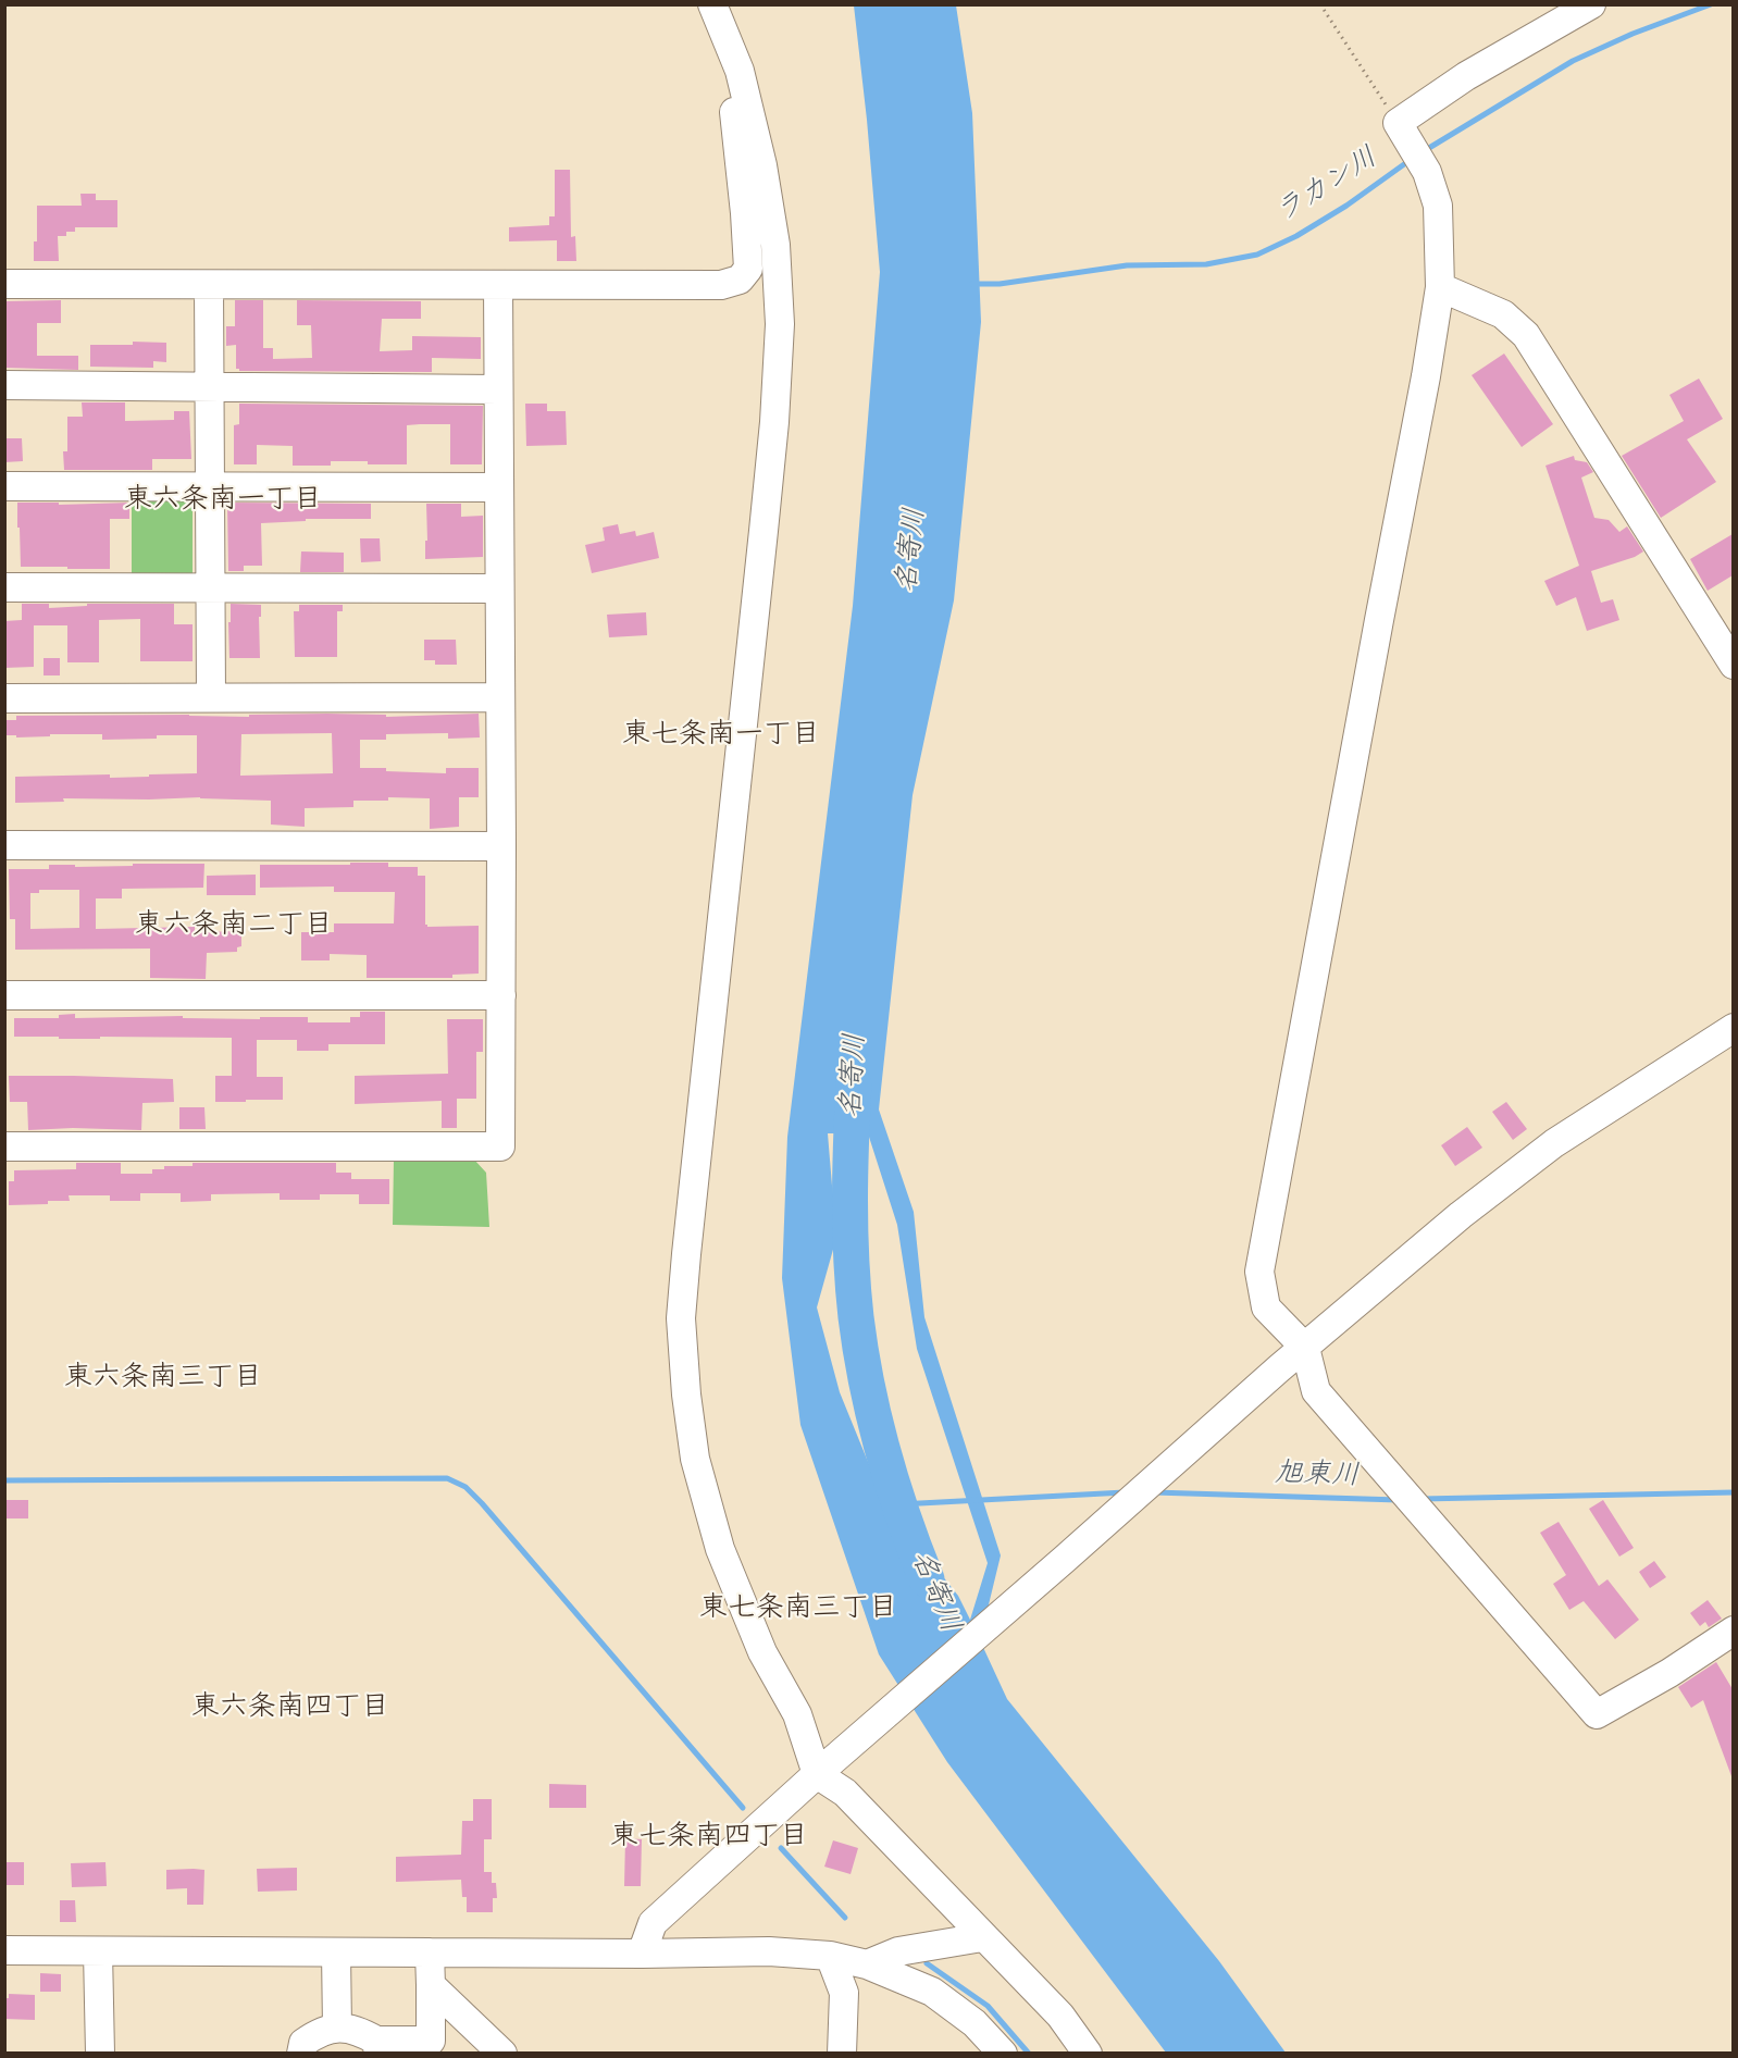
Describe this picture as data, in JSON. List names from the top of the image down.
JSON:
{
  "districts": [
    "東六条南一丁目",
    "東七条南一丁目",
    "東六条南二丁目",
    "東六条南三丁目",
    "東七条南三丁目",
    "東六条南四丁目",
    "東七条南四丁目"
  ],
  "water": ["ラカン川", "名寄川", "旭東川"]
}
